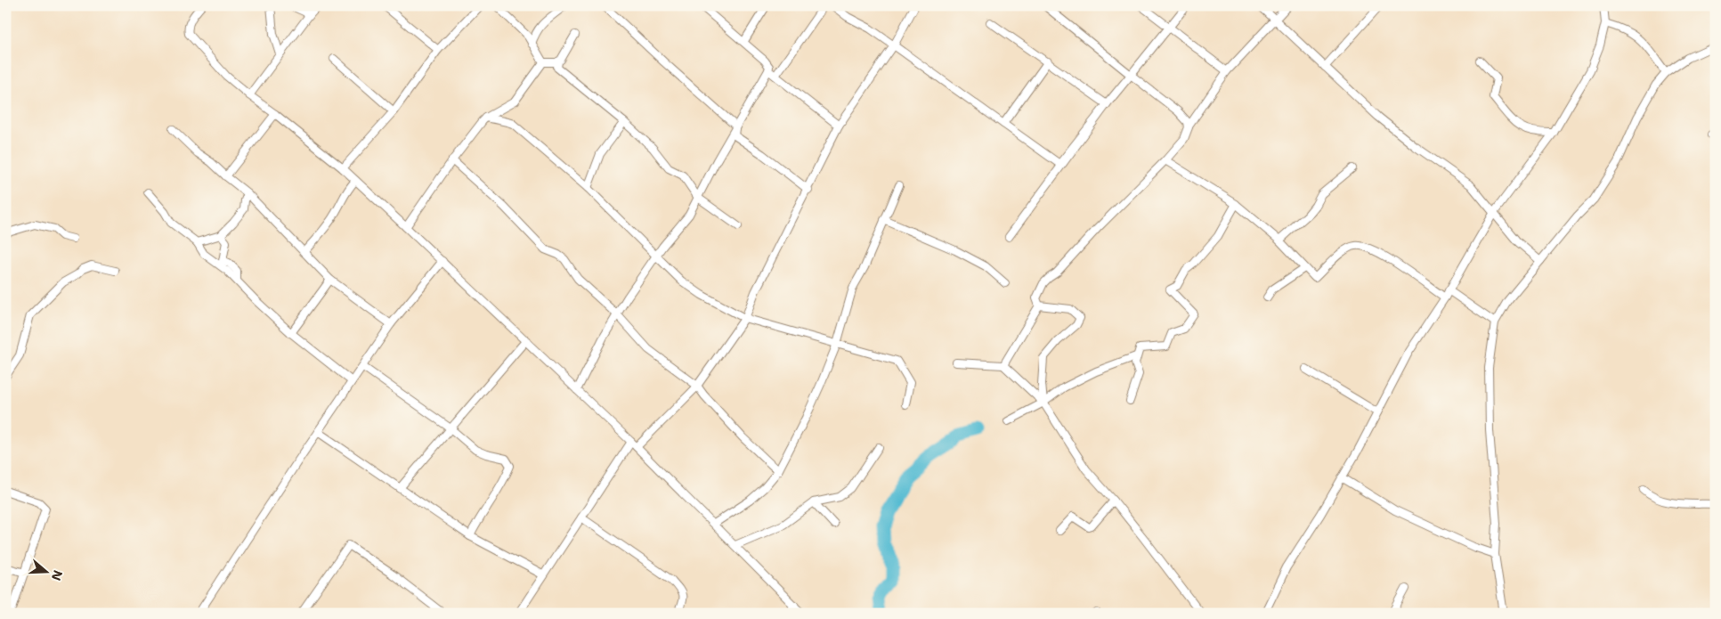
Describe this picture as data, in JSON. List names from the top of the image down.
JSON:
{
  "north": "right"
}
